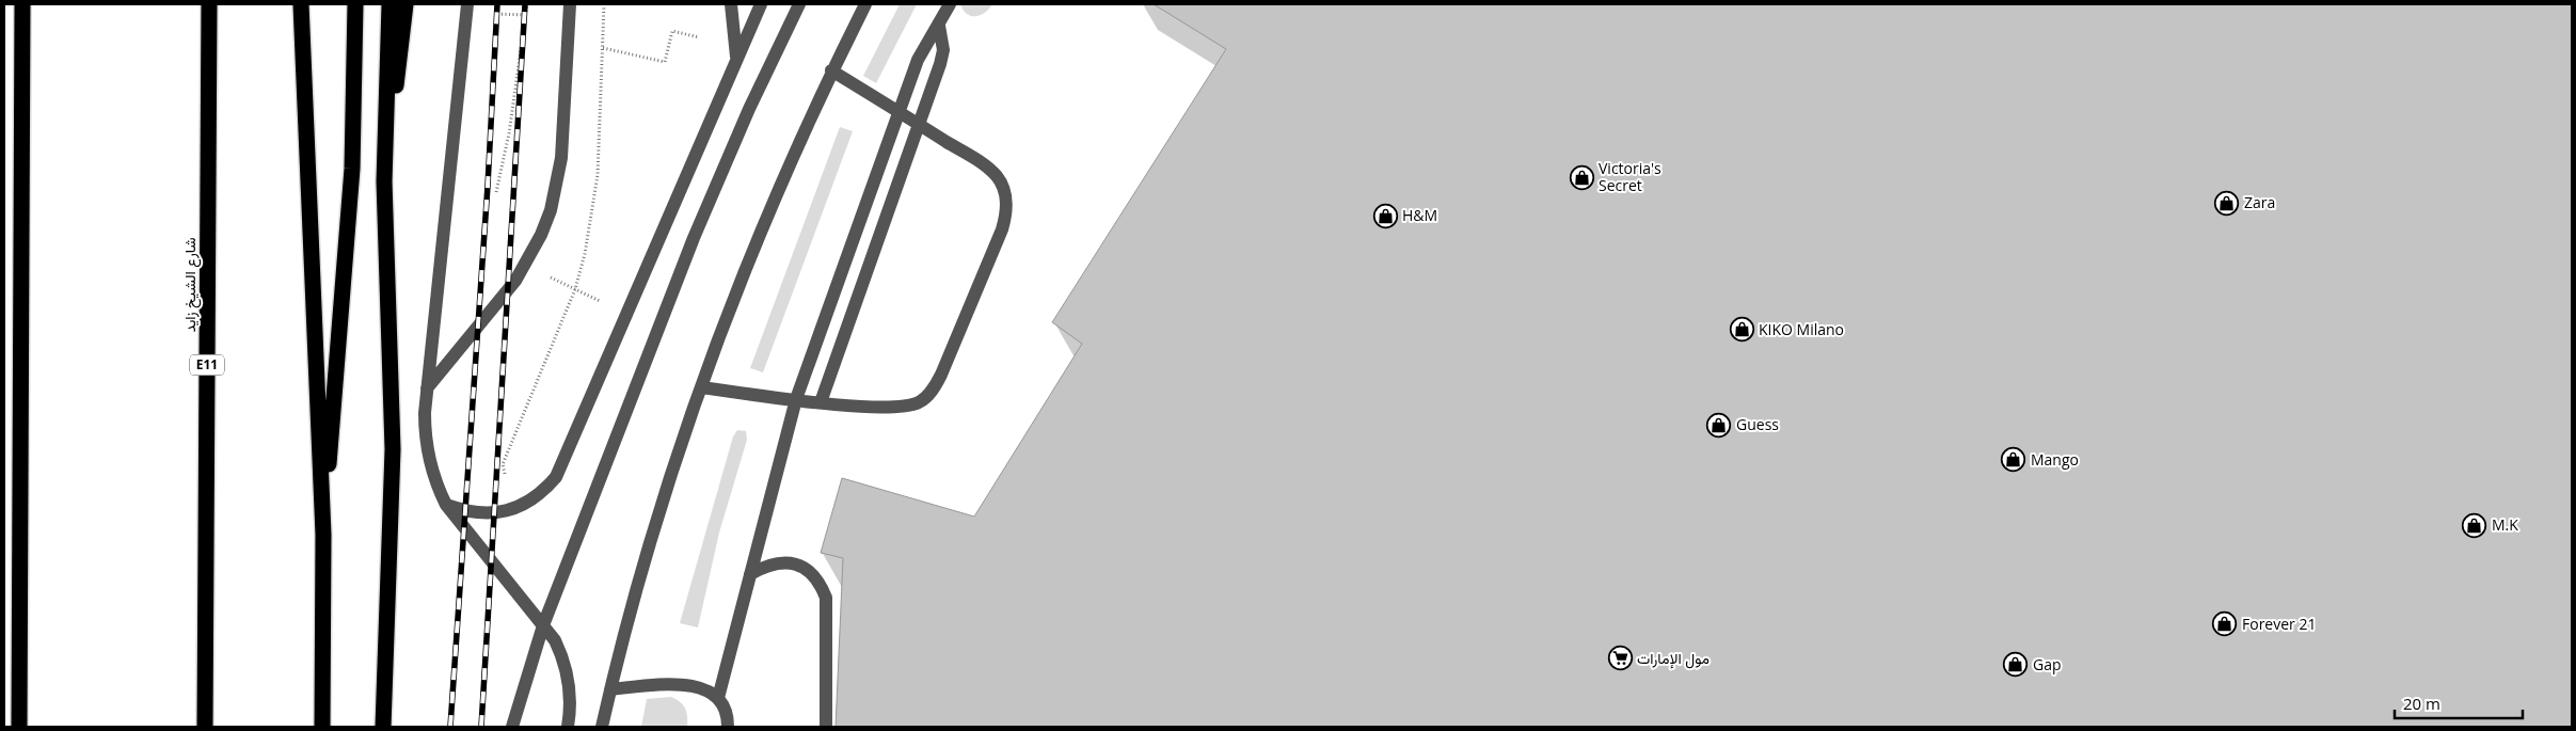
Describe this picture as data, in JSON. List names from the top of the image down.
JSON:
{
  "streets": {
    "highway": ["شارع الشيخ زايد", "E11"]
  },
  "places": {
    "shop": [
      "Victoria's Secret",
      "Zara",
      "H&M",
      "KIKO Milano",
      "Guess",
      "Mango",
      "M.K",
      "Forever 21",
      "Gap"
    ],
    "supermarket": ["مول الإمارات"]
  },
  "scale_bar": "20 m"
}
